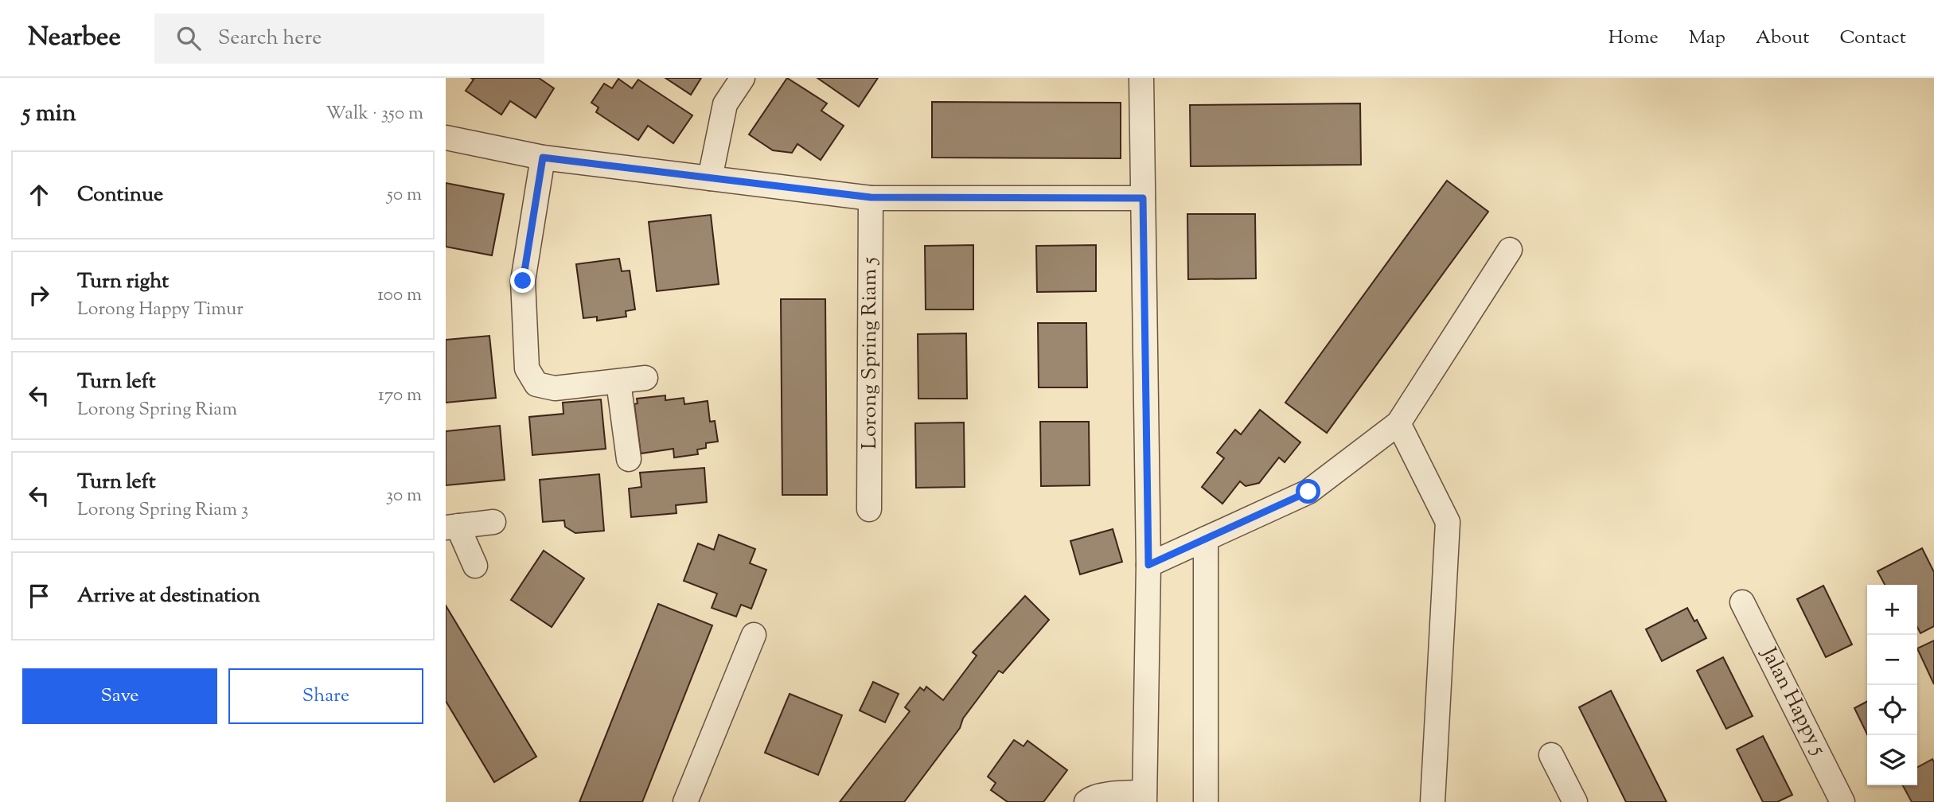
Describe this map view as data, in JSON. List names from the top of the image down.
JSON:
{
  "streets": {
    "street": ["Lorong Spring Riam 5", "Jalan Happy 5"]
  },
  "page": {
    "header": "Nearbee",
    "search": "Search here",
    "nav": [
      "Home",
      "Map",
      "About",
      "Contact"
    ],
    "heading": ["5 min", "Walk · 350 m"],
    "list": [
      ["Continue", "50 m"],
      ["Turn right", "Lorong Happy Timur", "100 m"],
      ["Turn left", "Lorong Spring Riam", "170 m"],
      ["Turn left", "Lorong Spring Riam 3", "30 m"],
      "Arrive at destination"
    ],
    "map_buttons": ["+", "−"],
    "buttons": ["Save", "Share"]
  }
}
